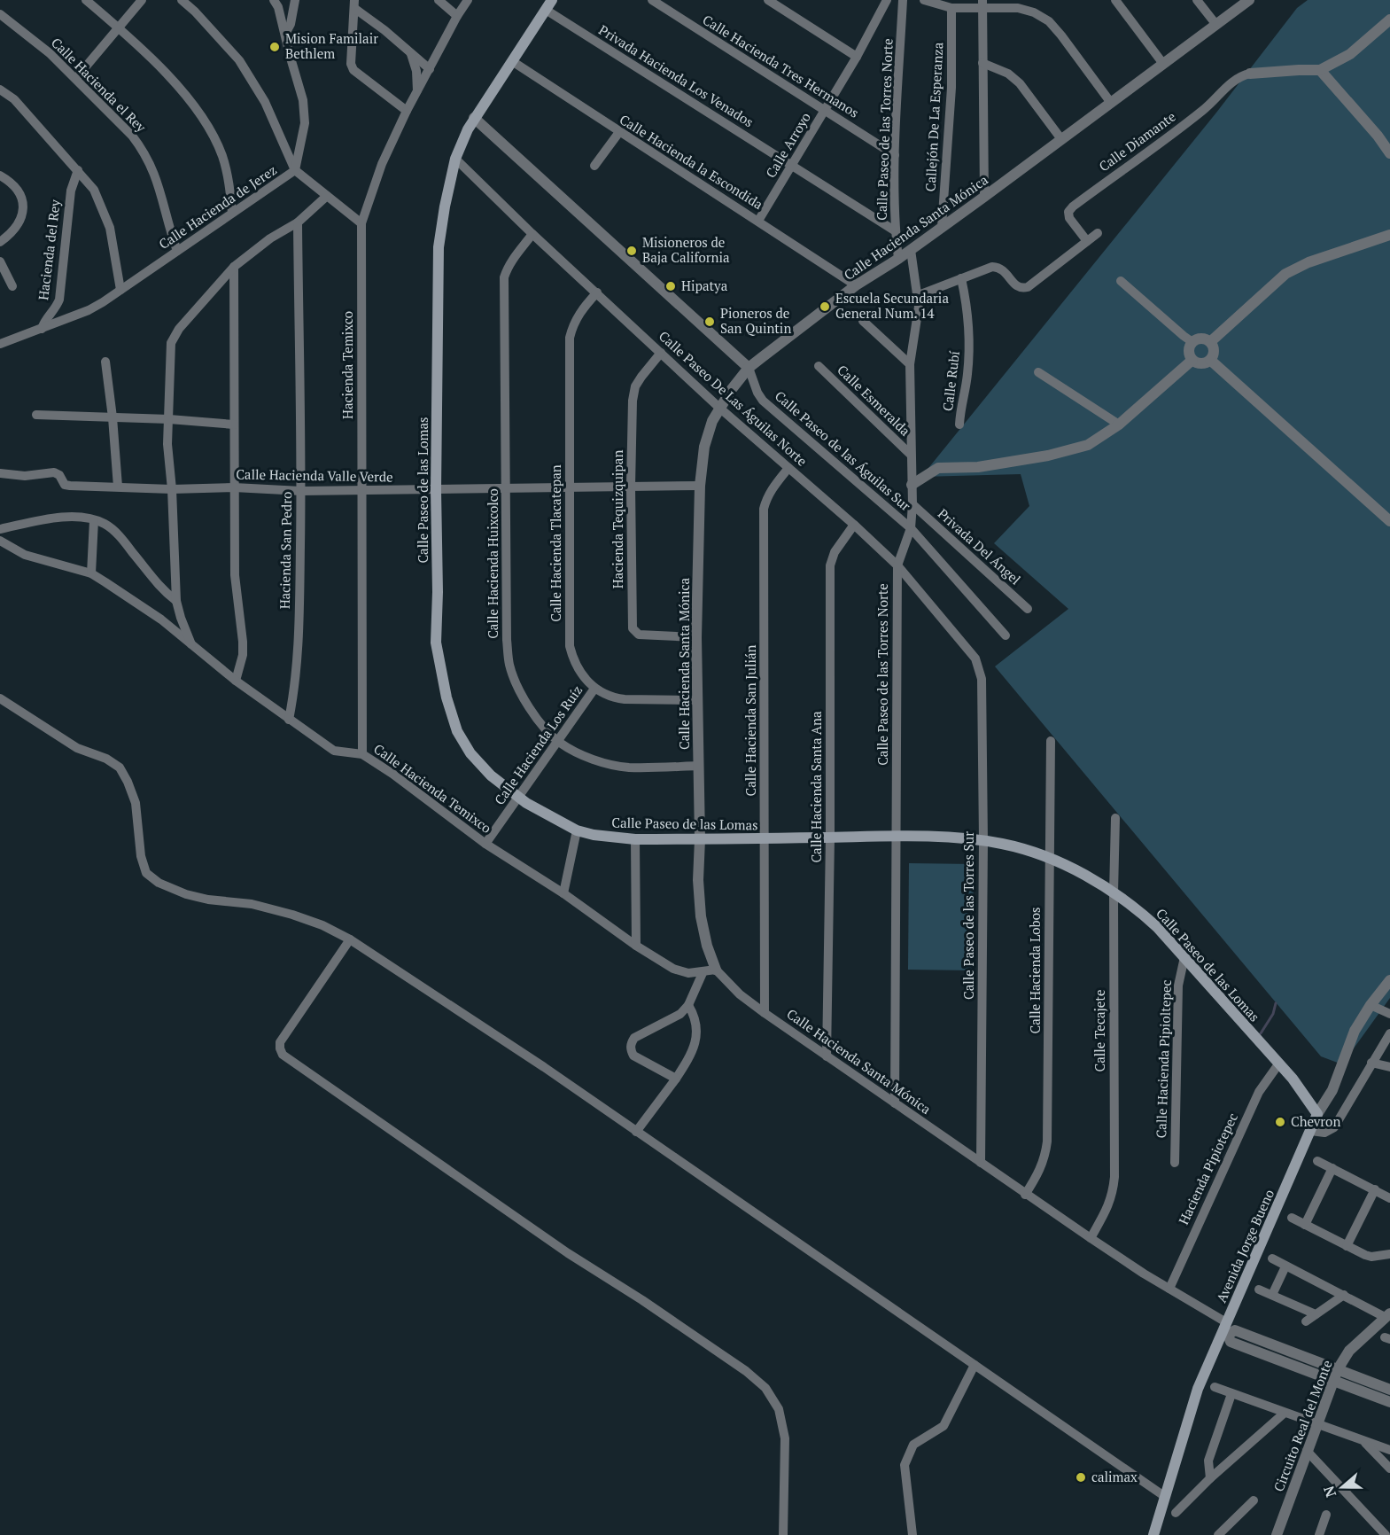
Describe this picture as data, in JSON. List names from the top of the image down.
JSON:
{
  "streets": {
    "main road": ["Calle Paseo de las Lomas", "Avenida Jorge Bueno"],
    "street": [
      "Calle Hacienda Tres Hermanos",
      "Privada Hacienda Los Venados",
      "Calle Hacienda el Rey",
      "Callejón De La Esperanza",
      "Calle Paseo de las Torres Norte",
      "Calle Diamante",
      "Calle Arroyo",
      "Calle Hacienda la Escondida",
      "Calle Hacienda de Jerez",
      "Calle Hacienda Santa Mónica",
      "Hacienda del Rey",
      "Hacienda Temixco",
      "Calle Rubí",
      "Calle Paseo De Las Águilas Norte",
      "Calle Esmeralda",
      "Calle Paseo de las Águilas Sur",
      "Calle Hacienda Valle Verde",
      "Hacienda Tequizquipan",
      "Calle Hacienda Tlacatepan",
      "Privada Del Ángel",
      "Hacienda San Pedro",
      "Calle Hacienda Huixcolco",
      "Calle Hacienda San Julián",
      "Calle Hacienda Los Ruíz",
      "Calle Hacienda Santa Ana",
      "Calle Hacienda Temixco",
      "Calle Paseo de las Torres Sur",
      "Calle Hacienda Lobos",
      "Calle Tecajete",
      "Calle Hacienda Pipioltepec",
      "Hacienda Pipiotepec",
      "Circuito Real del Monte"
    ]
  },
  "crossings": [
    ["Calle Hacienda Tres Hermanos", "Calle Paseo de las Torres Norte"],
    ["Calle Hacienda Tres Hermanos", "Calle Arroyo"],
    ["Privada Hacienda Los Venados", "Calle Paseo de las Torres Norte"],
    ["Privada Hacienda Los Venados", "Calle Arroyo"],
    ["Privada Hacienda Los Venados", "Calle Paseo de las Lomas"],
    ["Calle Hacienda el Rey", "Calle Hacienda de Jerez"],
    ["Callejón De La Esperanza", "Calle Hacienda Santa Mónica"],
    ["Calle Paseo de las Torres Norte", "Calle Hacienda Santa Mónica"],
    ["Calle Paseo de las Torres Norte", "Calle Paseo De Las Águilas Norte"],
    ["Calle Paseo de las Torres Norte", "Calle Esmeralda"],
    ["Calle Paseo de las Torres Norte", "Calle Paseo de las Águilas Sur"],
    ["Calle Paseo de las Torres Norte", "Calle Paseo de las Lomas"],
    ["Calle Paseo de las Torres Norte", "Privada Del Ángel"],
    ["Calle Arroyo", "Calle Hacienda la Escondida"],
    ["Calle Hacienda la Escondida", "Calle Hacienda Santa Mónica"],
    ["Calle Hacienda la Escondida", "Calle Paseo de las Lomas"],
    ["Calle Hacienda de Jerez", "Hacienda del Rey"],
    ["Calle Hacienda Santa Mónica", "Calle Paseo De Las Águilas Norte"],
    ["Calle Hacienda Santa Mónica", "Calle Paseo de las Águilas Sur"],
    ["Calle Hacienda Santa Mónica", "Calle Hacienda Valle Verde"],
    ["Calle Hacienda Santa Mónica", "Calle Paseo de las Lomas"],
    ["Calle Hacienda Santa Mónica", "Hacienda Tequizquipan"],
    ["Calle Hacienda Santa Mónica", "Calle Hacienda Tlacatepan"],
    ["Calle Hacienda Santa Mónica", "Calle Hacienda Huixcolco"],
    ["Calle Hacienda Santa Mónica", "Calle Hacienda San Julián"],
    ["Calle Hacienda Santa Mónica", "Calle Hacienda Santa Ana"],
    ["Calle Hacienda Santa Mónica", "Calle Hacienda Temixco"],
    ["Calle Hacienda Santa Mónica", "Calle Paseo de las Torres Sur"],
    ["Calle Hacienda Santa Mónica", "Calle Hacienda Lobos"],
    ["Calle Hacienda Santa Mónica", "Calle Tecajete"],
    ["Calle Hacienda Santa Mónica", "Hacienda Pipiotepec"],
    ["Calle Hacienda Santa Mónica", "Avenida Jorge Bueno"],
    ["Hacienda Temixco", "Calle Hacienda Valle Verde"],
    ["Hacienda Temixco", "Calle Hacienda Temixco"],
    ["Calle Paseo De Las Águilas Norte", "Calle Paseo de las Lomas"],
    ["Calle Paseo De Las Águilas Norte", "Hacienda Tequizquipan"],
    ["Calle Paseo De Las Águilas Norte", "Calle Hacienda Tlacatepan"],
    ["Calle Paseo De Las Águilas Norte", "Calle Hacienda Huixcolco"],
    ["Calle Paseo De Las Águilas Norte", "Calle Hacienda San Julián"],
    ["Calle Paseo De Las Águilas Norte", "Calle Hacienda Santa Ana"],
    ["Calle Paseo De Las Águilas Norte", "Calle Paseo de las Torres Sur"],
    ["Calle Paseo de las Águilas Sur", "Calle Paseo de las Lomas"],
    ["Calle Hacienda Valle Verde", "Calle Paseo de las Lomas"],
    ["Calle Hacienda Valle Verde", "Hacienda Tequizquipan"],
    ["Calle Hacienda Valle Verde", "Calle Hacienda Tlacatepan"],
    ["Calle Hacienda Valle Verde", "Hacienda San Pedro"],
    ["Calle Hacienda Valle Verde", "Calle Hacienda Huixcolco"],
    ["Calle Paseo de las Lomas", "Calle Hacienda San Julián"],
    ["Calle Paseo de las Lomas", "Calle Hacienda Los Ruíz"],
    ["Calle Paseo de las Lomas", "Calle Hacienda Santa Ana"],
    ["Calle Paseo de las Lomas", "Calle Paseo de las Torres Sur"],
    ["Calle Paseo de las Lomas", "Calle Hacienda Lobos"],
    ["Calle Paseo de las Lomas", "Calle Tecajete"],
    ["Calle Paseo de las Lomas", "Calle Hacienda Pipioltepec"],
    ["Calle Paseo de las Lomas", "Hacienda Pipiotepec"],
    ["Calle Paseo de las Lomas", "Avenida Jorge Bueno"],
    ["Calle Hacienda Tlacatepan", "Calle Hacienda Los Ruíz"],
    ["Hacienda San Pedro", "Calle Hacienda Temixco"],
    ["Calle Hacienda Huixcolco", "Calle Hacienda Los Ruíz"],
    ["Calle Hacienda Los Ruíz", "Calle Hacienda Temixco"]
  ],
  "places": [
    "Mision Familair Bethlem",
    "Misioneros de Baja California",
    "Hipatya",
    "Escuela Secundaria General Num. 14",
    "Pioneros de San Quintin",
    "Chevron",
    "calimax"
  ],
  "north": "left"
}
